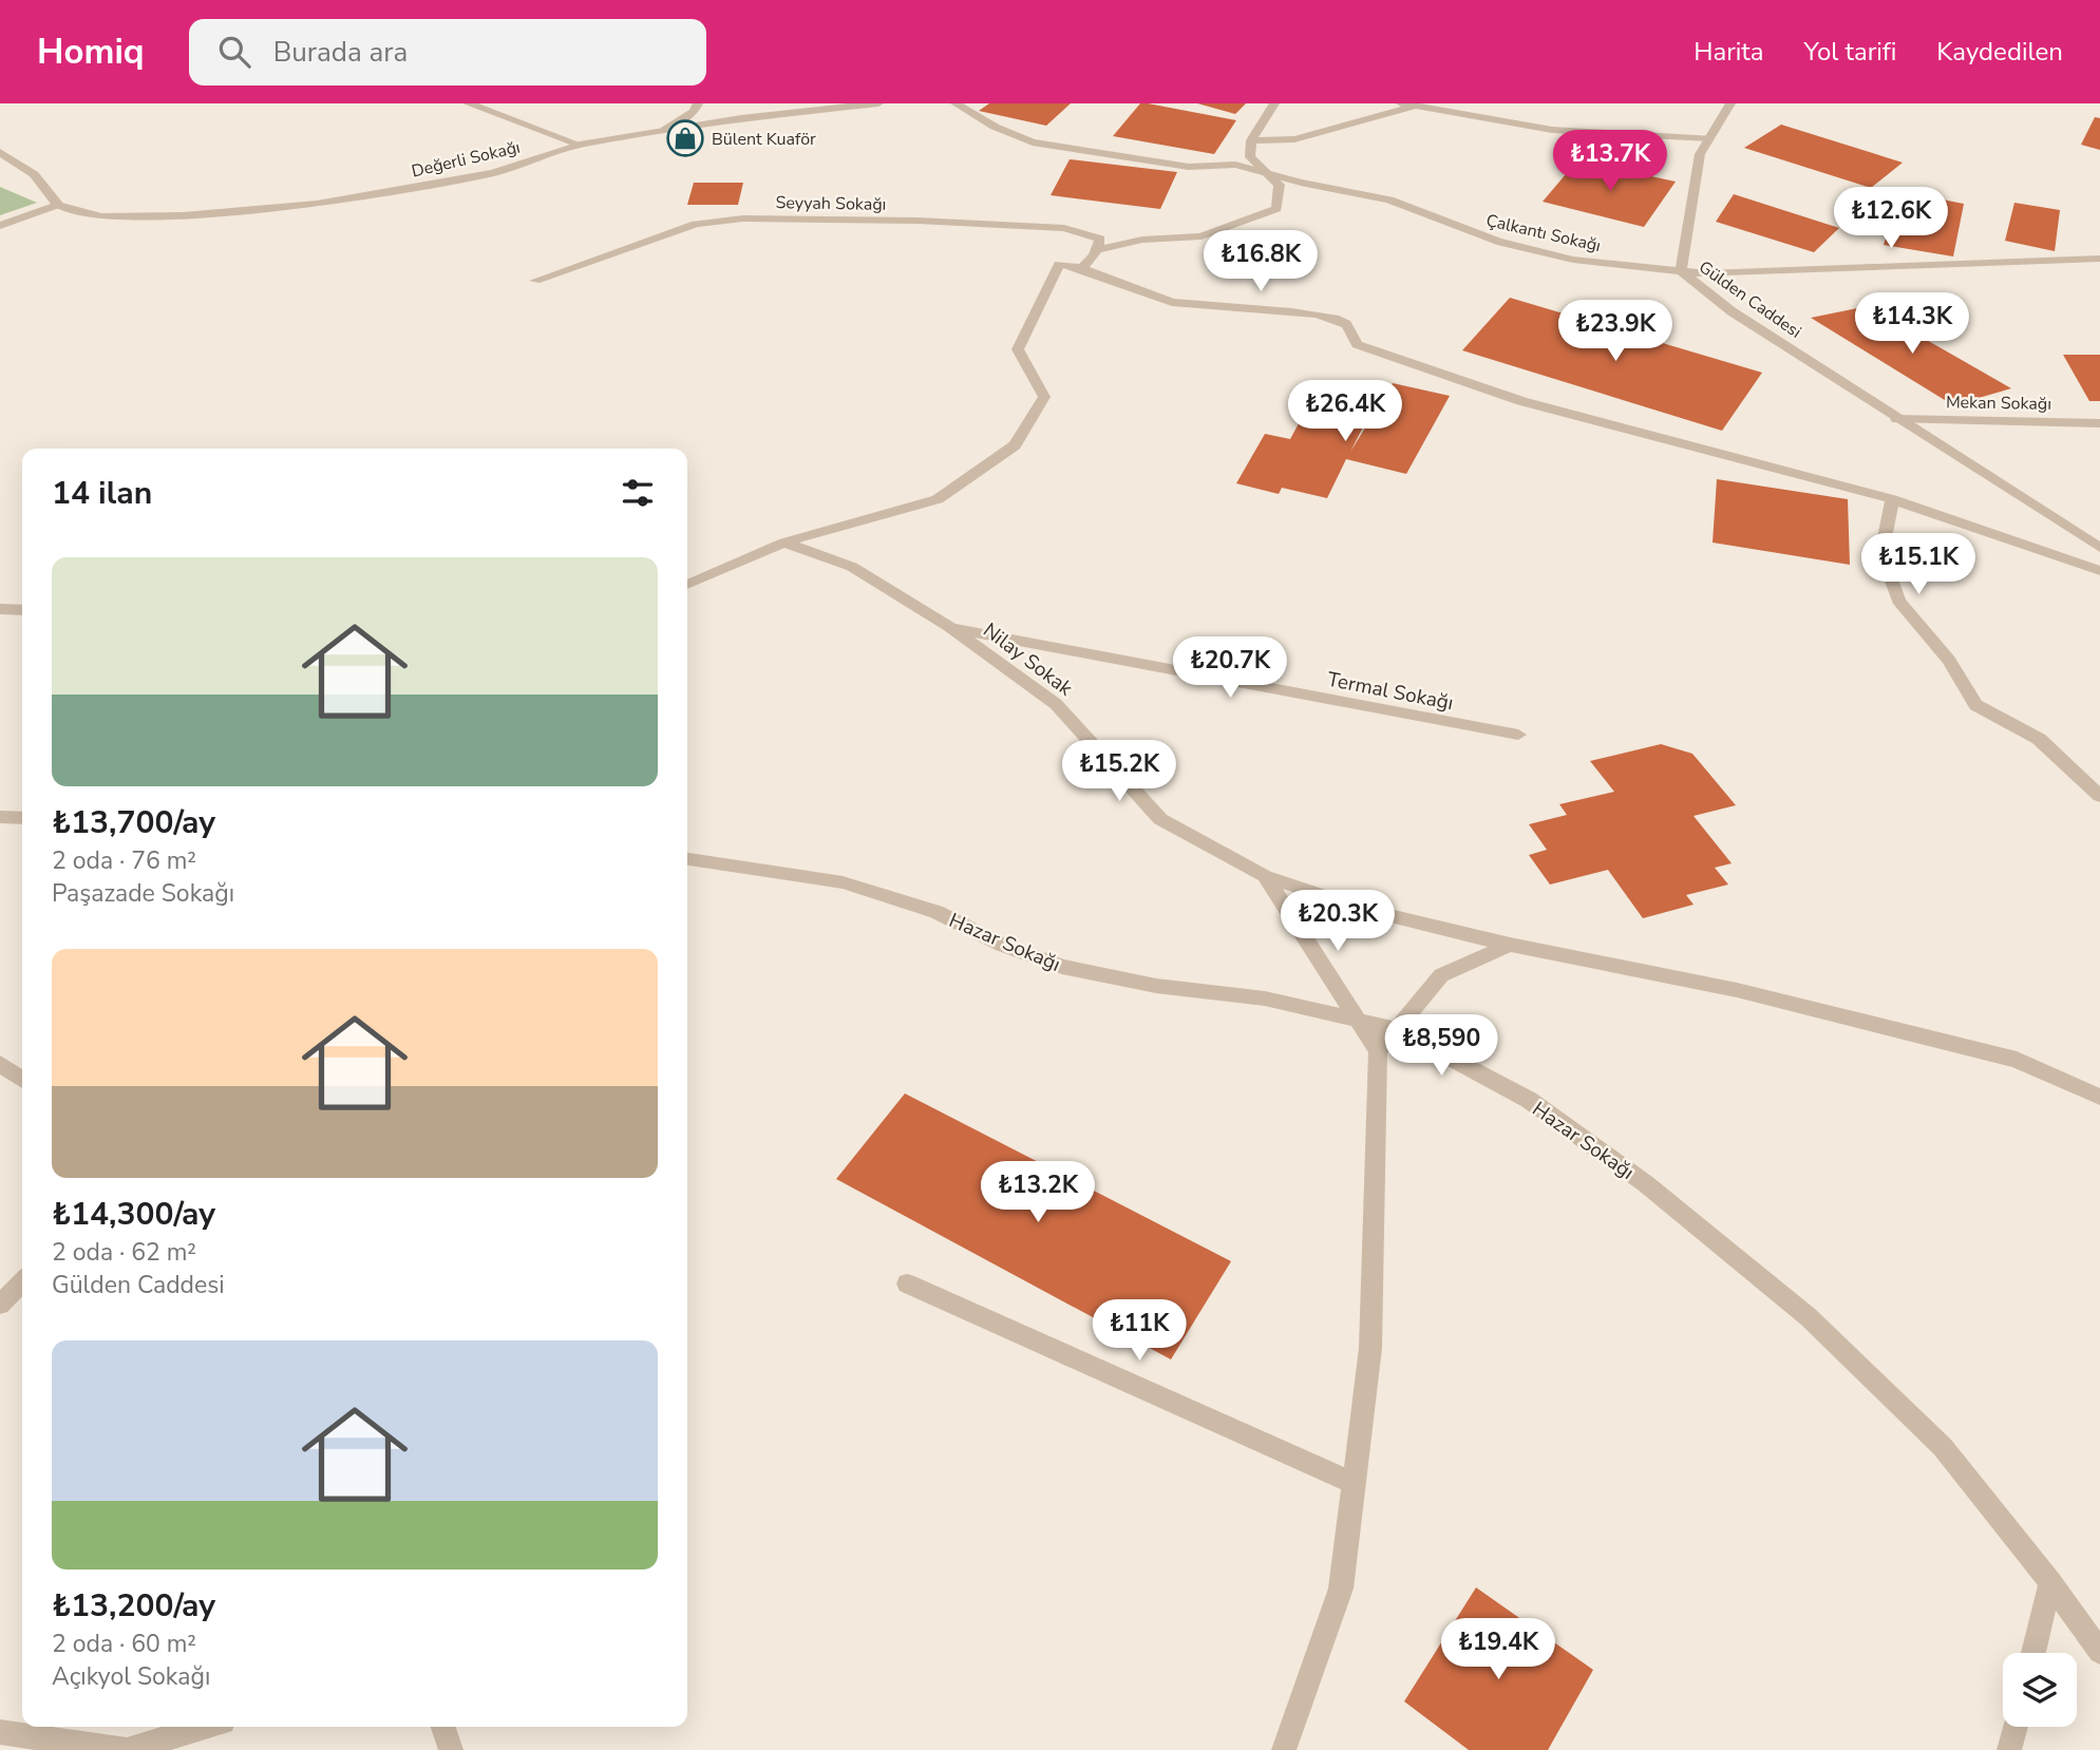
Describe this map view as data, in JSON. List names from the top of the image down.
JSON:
{
  "streets": {
    "street": [
      "Değerli Sokağı",
      "Seyyah Sokağı",
      "Çalkantı Sokağı",
      "Gülden Caddesi",
      "Mekan Sokağı",
      "Nilay Sokak",
      "Termal Sokağı",
      "Hazar Sokağı"
    ]
  },
  "crossings": [
    ["Çalkantı Sokağı", "Gülden Caddesi"],
    ["Gülden Caddesi", "Mekan Sokağı"],
    ["Nilay Sokak", "Termal Sokağı"]
  ],
  "places": {
    "shop": ["Bülent Kuaför"]
  },
  "page": {
    "header": "Homiq",
    "search": "Burada ara",
    "nav": ["Harita", "Yol tarifi", "Kaydedilen"],
    "price": [
      "₺13.7K",
      "₺12.6K",
      "₺16.8K",
      "₺14.3K",
      "₺23.9K",
      "₺26.4K",
      "₺15.1K",
      "₺20.7K",
      "₺15.2K",
      "₺20.3K",
      "₺8,590",
      "₺13.2K",
      "₺11K",
      "₺19.4K"
    ],
    "heading": "14 ilan",
    "list": [
      {
        "name": "₺13,700/ay",
        "note": "2 oda · 76 m² · Paşazade Sokağı"
      },
      {
        "name": "₺14,300/ay",
        "note": "2 oda · 62 m² · Gülden Caddesi"
      },
      {
        "name": "₺13,200/ay",
        "note": "2 oda · 60 m² · Açıkyol Sokağı"
      }
    ]
  }
}
